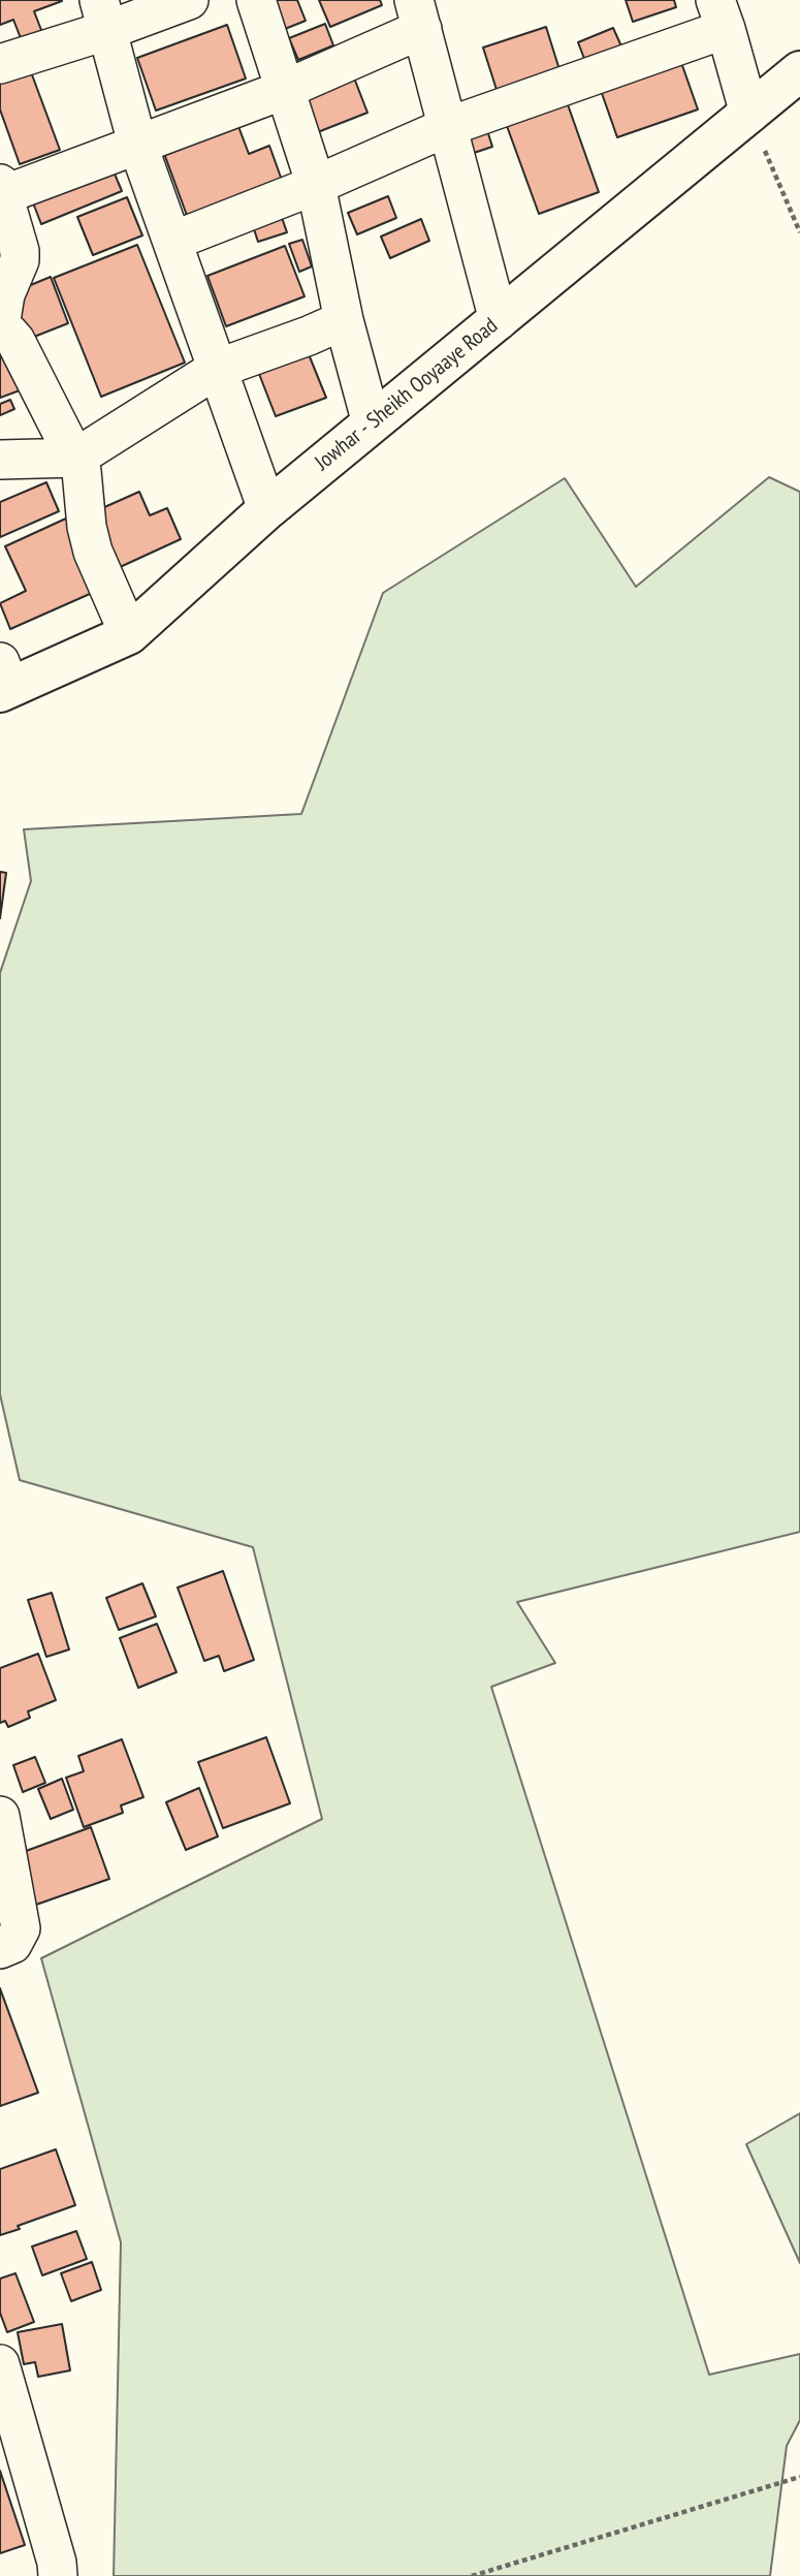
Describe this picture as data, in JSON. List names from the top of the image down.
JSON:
{
  "streets": {
    "street": ["Jowhar - Sheikh Ooyaaye Road"]
  }
}
